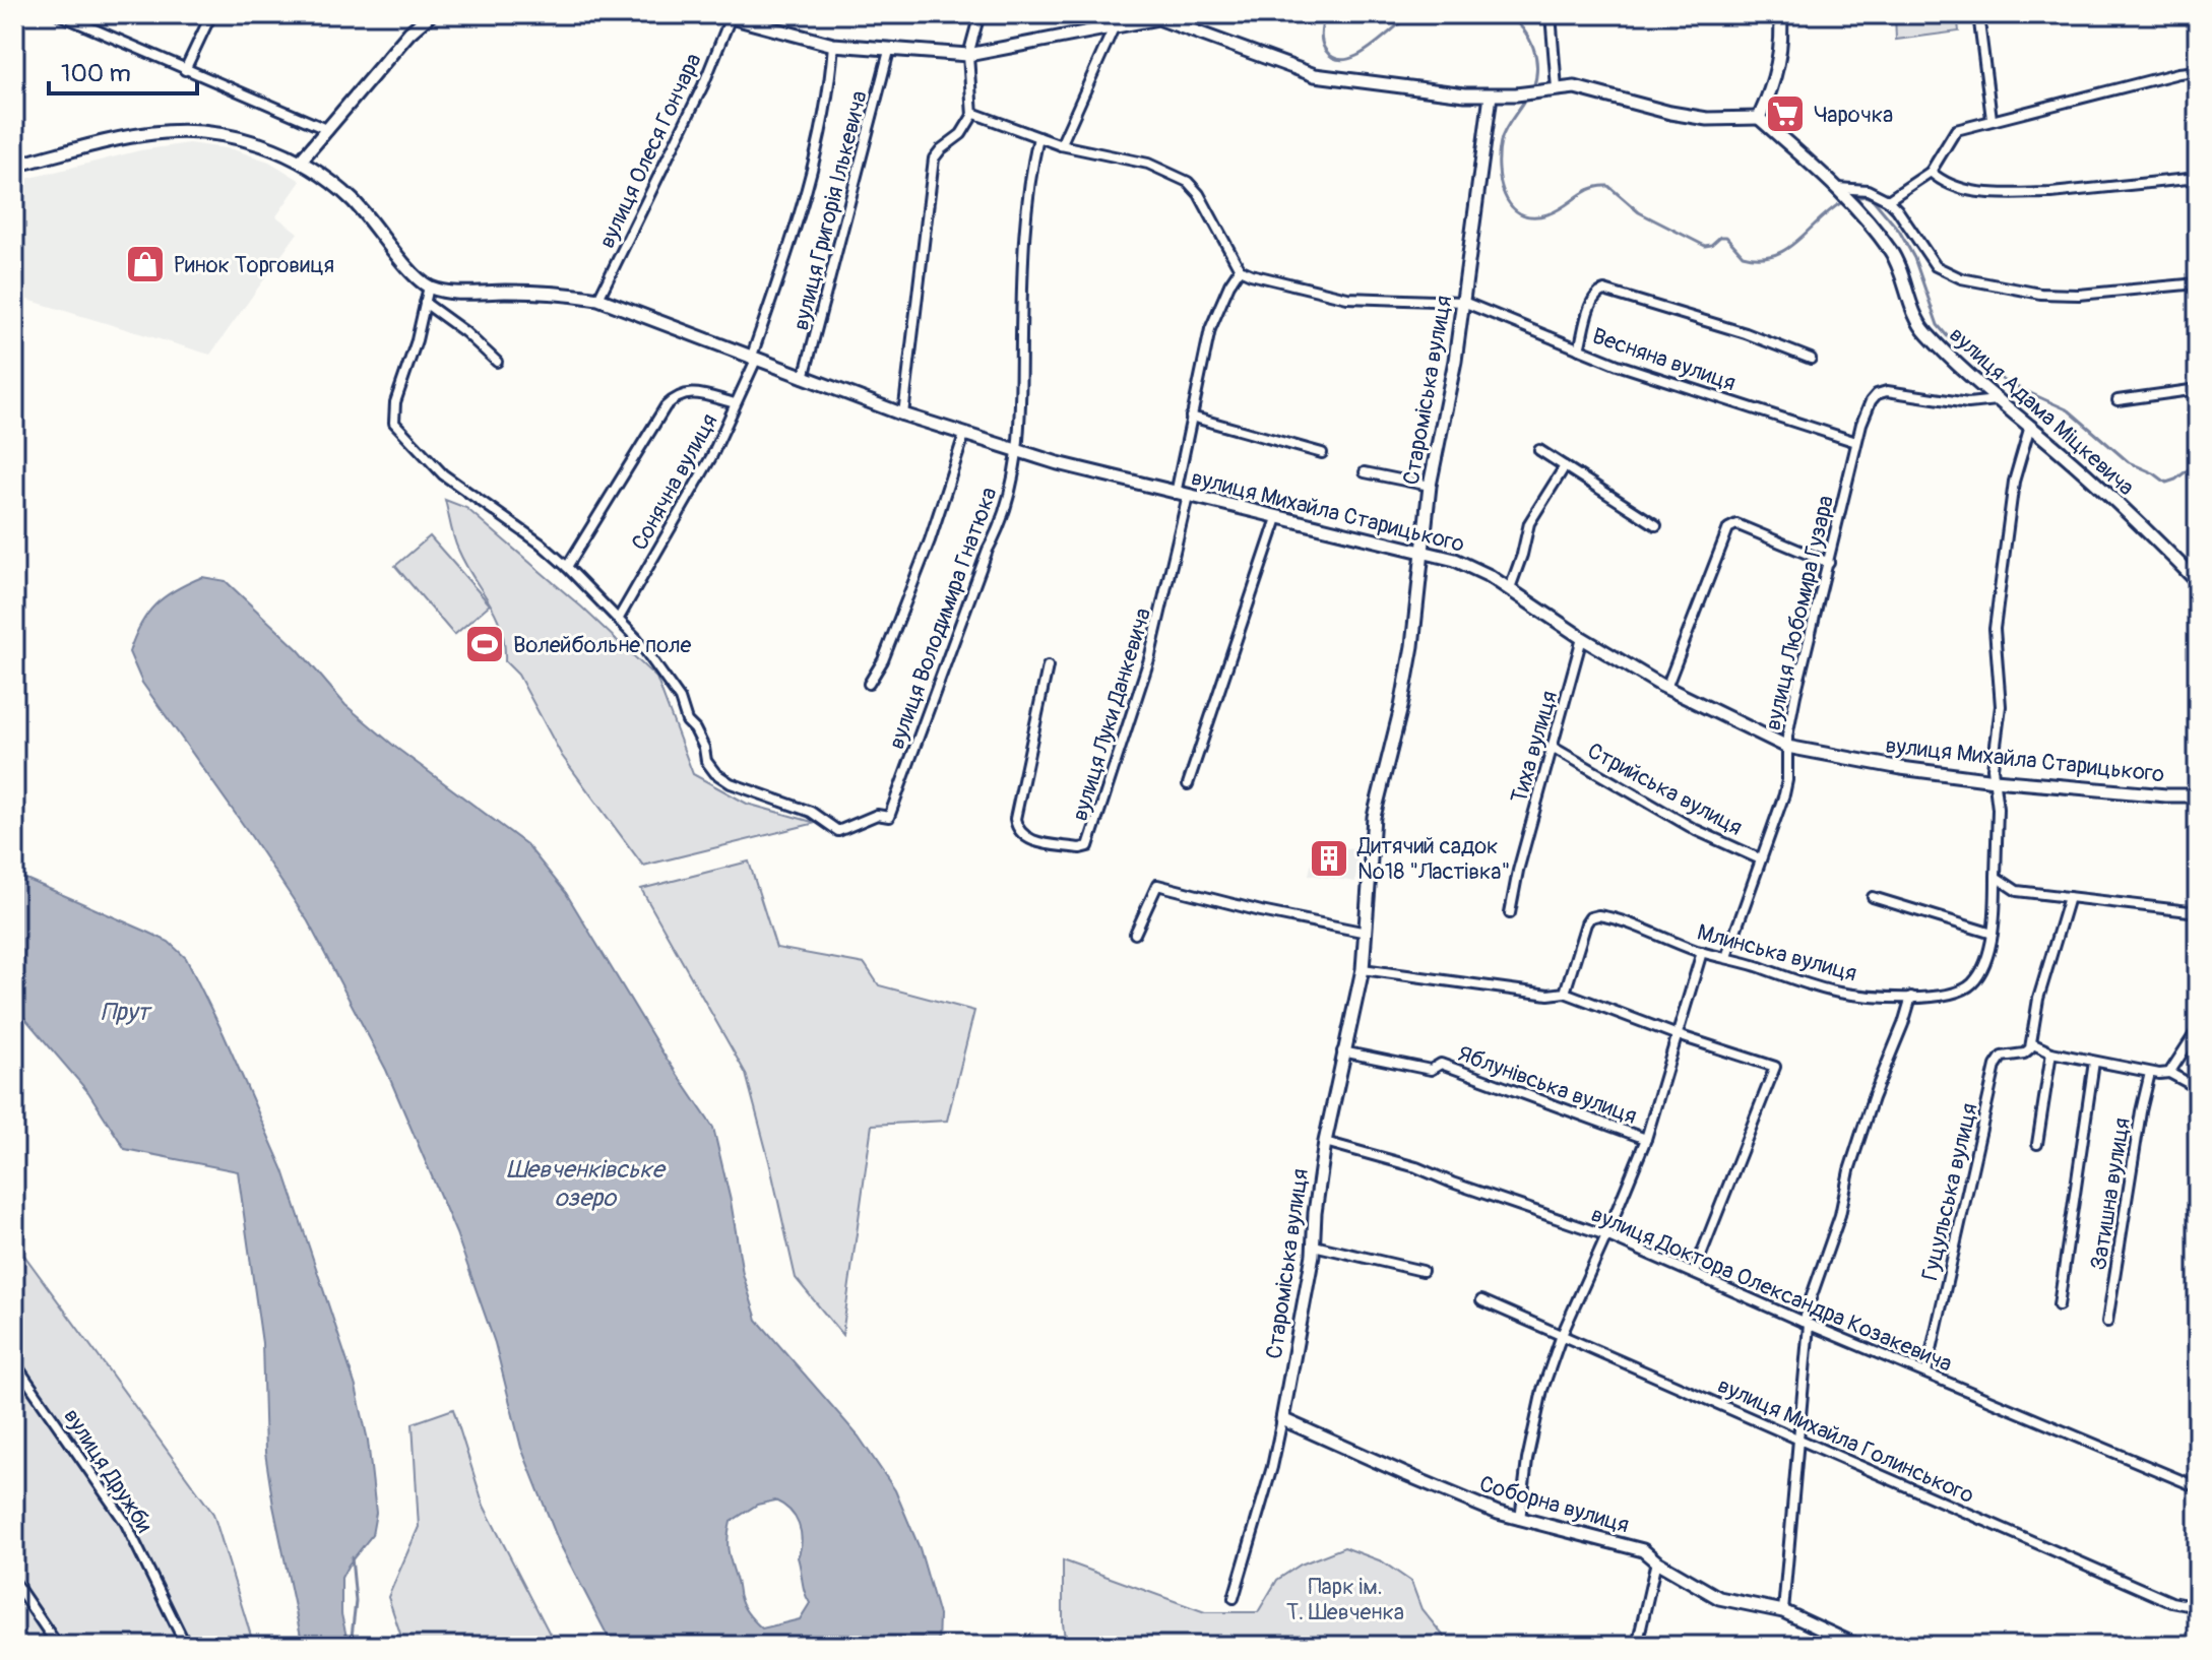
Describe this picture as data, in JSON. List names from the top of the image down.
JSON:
{
  "streets": {
    "street": [
      "вулиця Олеся Гончара",
      "вулиця Григорія Ількевича",
      "Весняна вулиця",
      "Староміська вулиця",
      "вулиця Адама Міцкевича",
      "Сонячна вулиця",
      "вулиця Михайла Старицького",
      "вулиця Любомира Гузара",
      "вулиця Володимира Гнатюка",
      "вулиця Луки Данкевича",
      "Тиха вулиця",
      "Стрийська вулиця",
      "Млинська вулиця",
      "Яблунівська вулиця",
      "Гуцульська вулиця",
      "Затишна вулиця",
      "вулиця Доктора Олександра Козакевича",
      "вулиця Михайла Голинського",
      "вулиця Дружби",
      "Соборна вулиця"
    ]
  },
  "crossings": [
    ["вулиця Олеся Гончара", "вулиця Михайла Старицького"],
    ["вулиця Григорія Ількевича", "вулиця Михайла Старицького"],
    ["Весняна вулиця", "Староміська вулиця"],
    ["Весняна вулиця", "вулиця Любомира Гузара"],
    ["Староміська вулиця", "вулиця Михайла Старицького"],
    ["Староміська вулиця", "Яблунівська вулиця"],
    ["Староміська вулиця", "вулиця Доктора Олександра Козакевича"],
    ["Староміська вулиця", "Соборна вулиця"],
    ["вулиця Адама Міцкевича", "вулиця Любомира Гузара"],
    ["вулиця Адама Міцкевича", "Млинська вулиця"],
    ["Сонячна вулиця", "вулиця Михайла Старицького"],
    ["Сонячна вулиця", "вулиця Володимира Гнатюка"],
    ["вулиця Михайла Старицького", "вулиця Любомира Гузара"],
    ["вулиця Михайла Старицького", "вулиця Володимира Гнатюка"],
    ["вулиця Михайла Старицького", "вулиця Луки Данкевича"],
    ["вулиця Михайла Старицького", "Тиха вулиця"],
    ["вулиця Михайла Старицького", "Млинська вулиця"],
    ["вулиця Любомира Гузара", "Стрийська вулиця"],
    ["вулиця Любомира Гузара", "Млинська вулиця"],
    ["Тиха вулиця", "Стрийська вулиця"],
    ["Гуцульська вулиця", "вулиця Доктора Олександра Козакевича"]
  ],
  "water": ["Прут", "Шевченківське озеро"],
  "parks": ["Парк ім. Т. Шевченка"],
  "places": {
    "supermarket": ["Чарочка"],
    "shop": ["Ринок Торговиця"],
    "sports": ["Волейбольне поле"],
    "building": ["Дитячий садок №18 \"Ластівка\""]
  },
  "scale_bar": "100 m"
}
